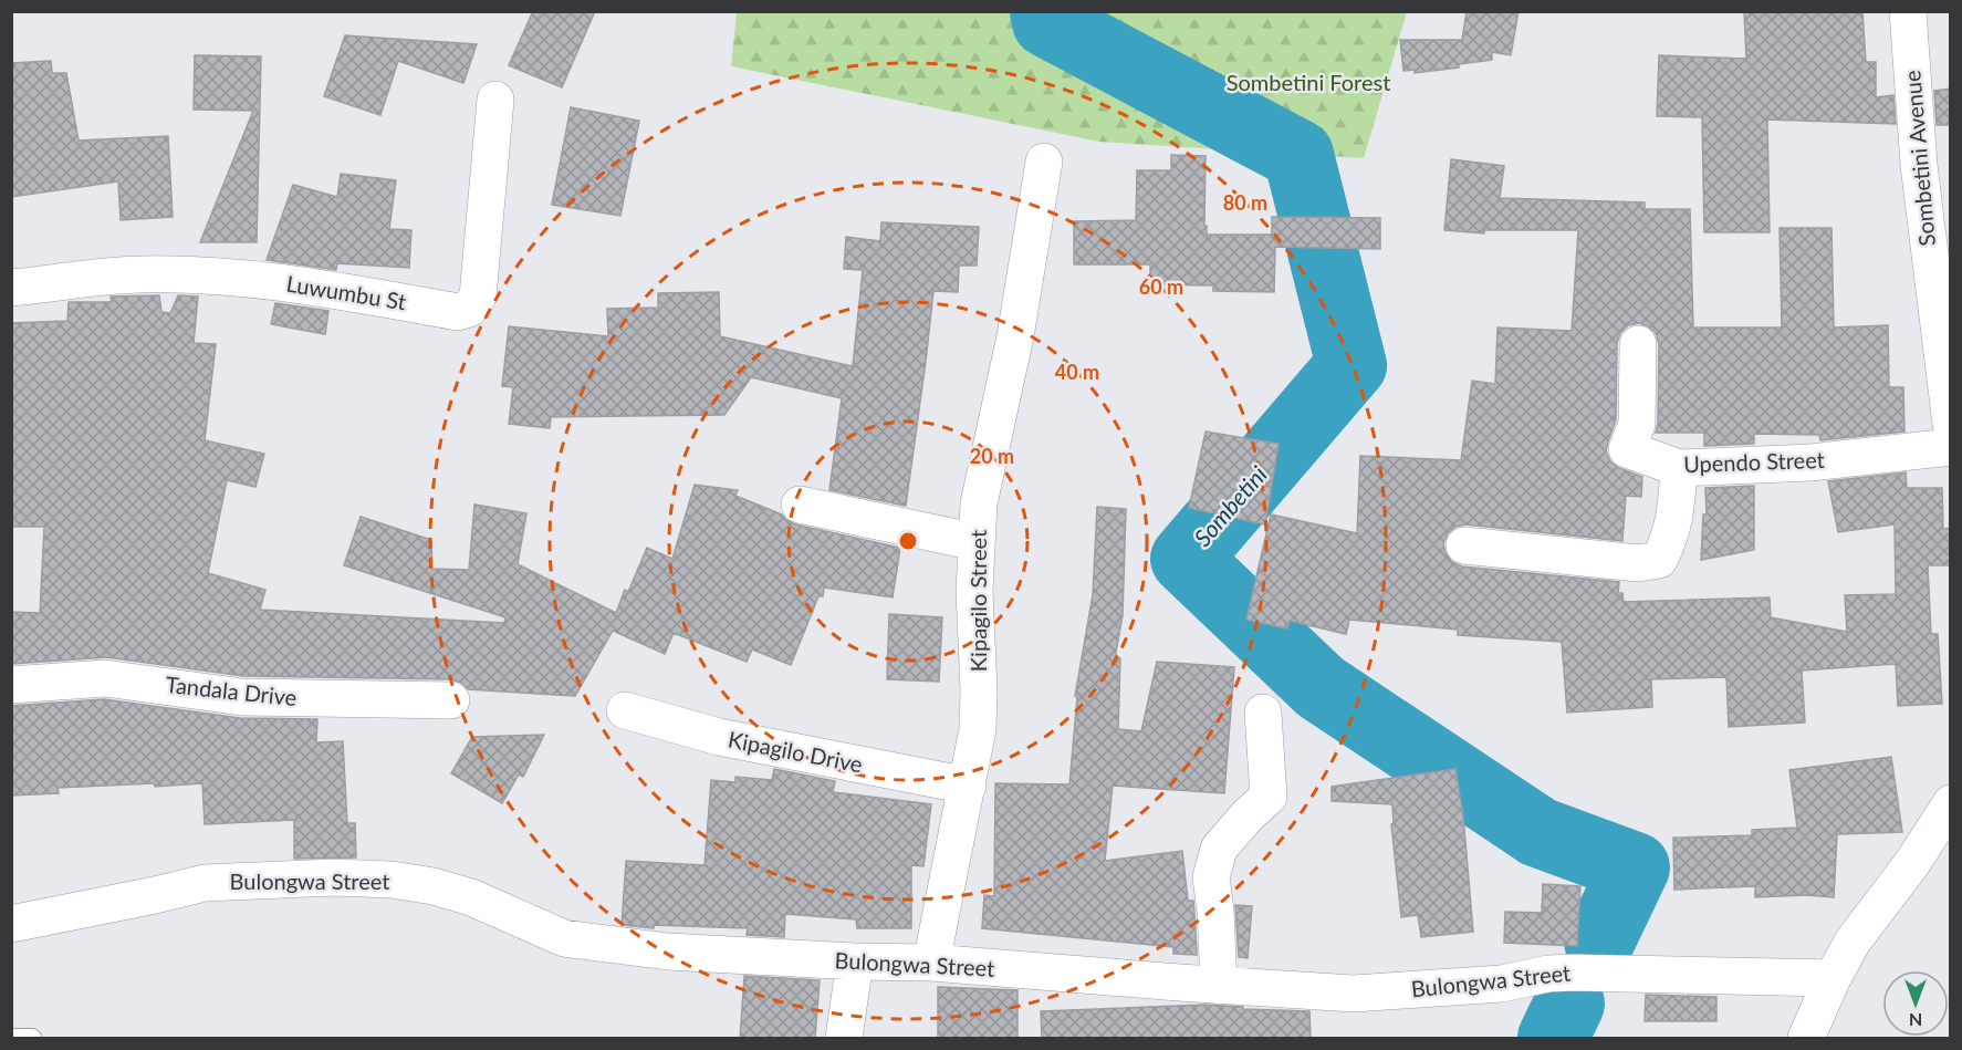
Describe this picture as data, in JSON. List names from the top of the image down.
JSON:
{
  "streets": {
    "street": [
      "Sombetini Avenue",
      "Luwumbu St",
      "Upendo Street",
      "Kipagilo Street",
      "Tandala Drive",
      "Kipagilo Drive",
      "Bulongwa Street"
    ]
  },
  "crossings": [
    ["Kipagilo Street", "Kipagilo Drive"],
    ["Kipagilo Street", "Bulongwa Street"]
  ],
  "water": ["Sombetini"],
  "parks": ["Sombetini Forest"],
  "north": "bottom",
  "rings": [
    "80 m",
    "60 m",
    "40 m",
    "20 m"
  ]
}
